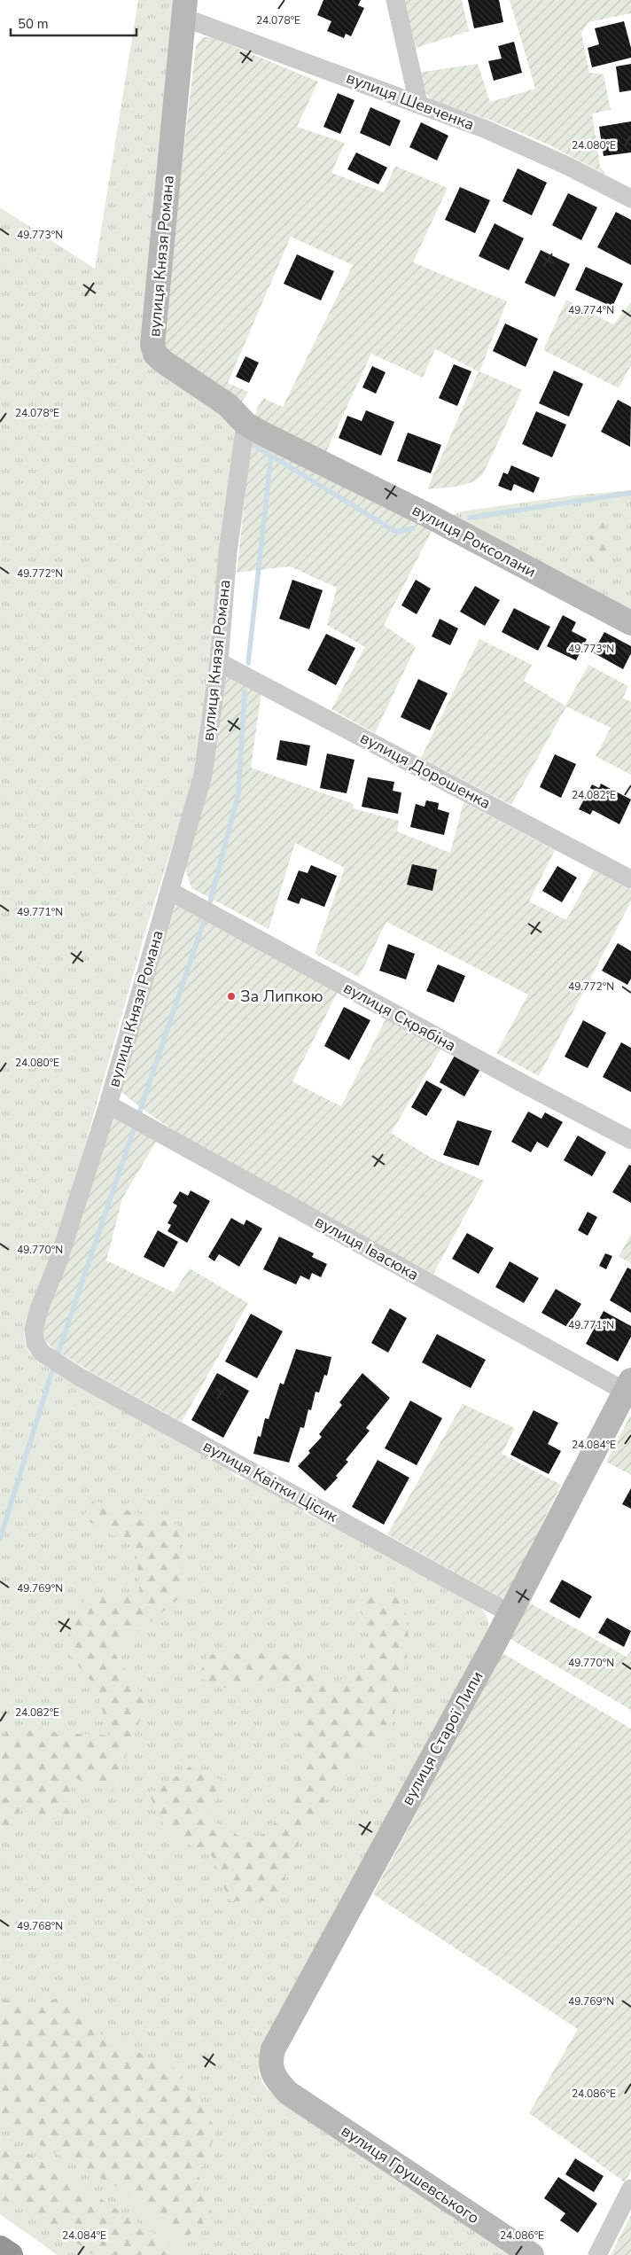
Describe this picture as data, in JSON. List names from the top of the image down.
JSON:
{
  "streets": {
    "street": [
      "вулиця Шевченка",
      "вулиця Князя Романа",
      "вулиця Роксолани",
      "вулиця Дорошенка",
      "вулиця Скрябіна",
      "вулиця Івасюка",
      "вулиця Квітки Цісик",
      "вулиця Старої Липи",
      "вулиця Грушевського"
    ]
  },
  "crossings": [
    ["вулиця Шевченка", "вулиця Князя Романа"],
    ["вулиця Князя Романа", "вулиця Роксолани"],
    ["вулиця Князя Романа", "вулиця Дорошенка"],
    ["вулиця Князя Романа", "вулиця Скрябіна"],
    ["вулиця Князя Романа", "вулиця Івасюка"],
    ["вулиця Князя Романа", "вулиця Квітки Цісик"],
    ["вулиця Івасюка", "вулиця Старої Липи"],
    ["вулиця Квітки Цісик", "вулиця Старої Липи"],
    ["вулиця Старої Липи", "вулиця Грушевського"]
  ],
  "places": ["За Липкою"],
  "scale_bar": "50 m",
  "coordinates": [
    "24.078°E",
    "24.080°E",
    "49.773°N",
    "49.774°N",
    "49.772°N",
    "24.082°E",
    "49.771°N",
    "49.770°N",
    "24.084°E",
    "49.769°N",
    "49.768°N",
    "24.086°E"
  ]
}
